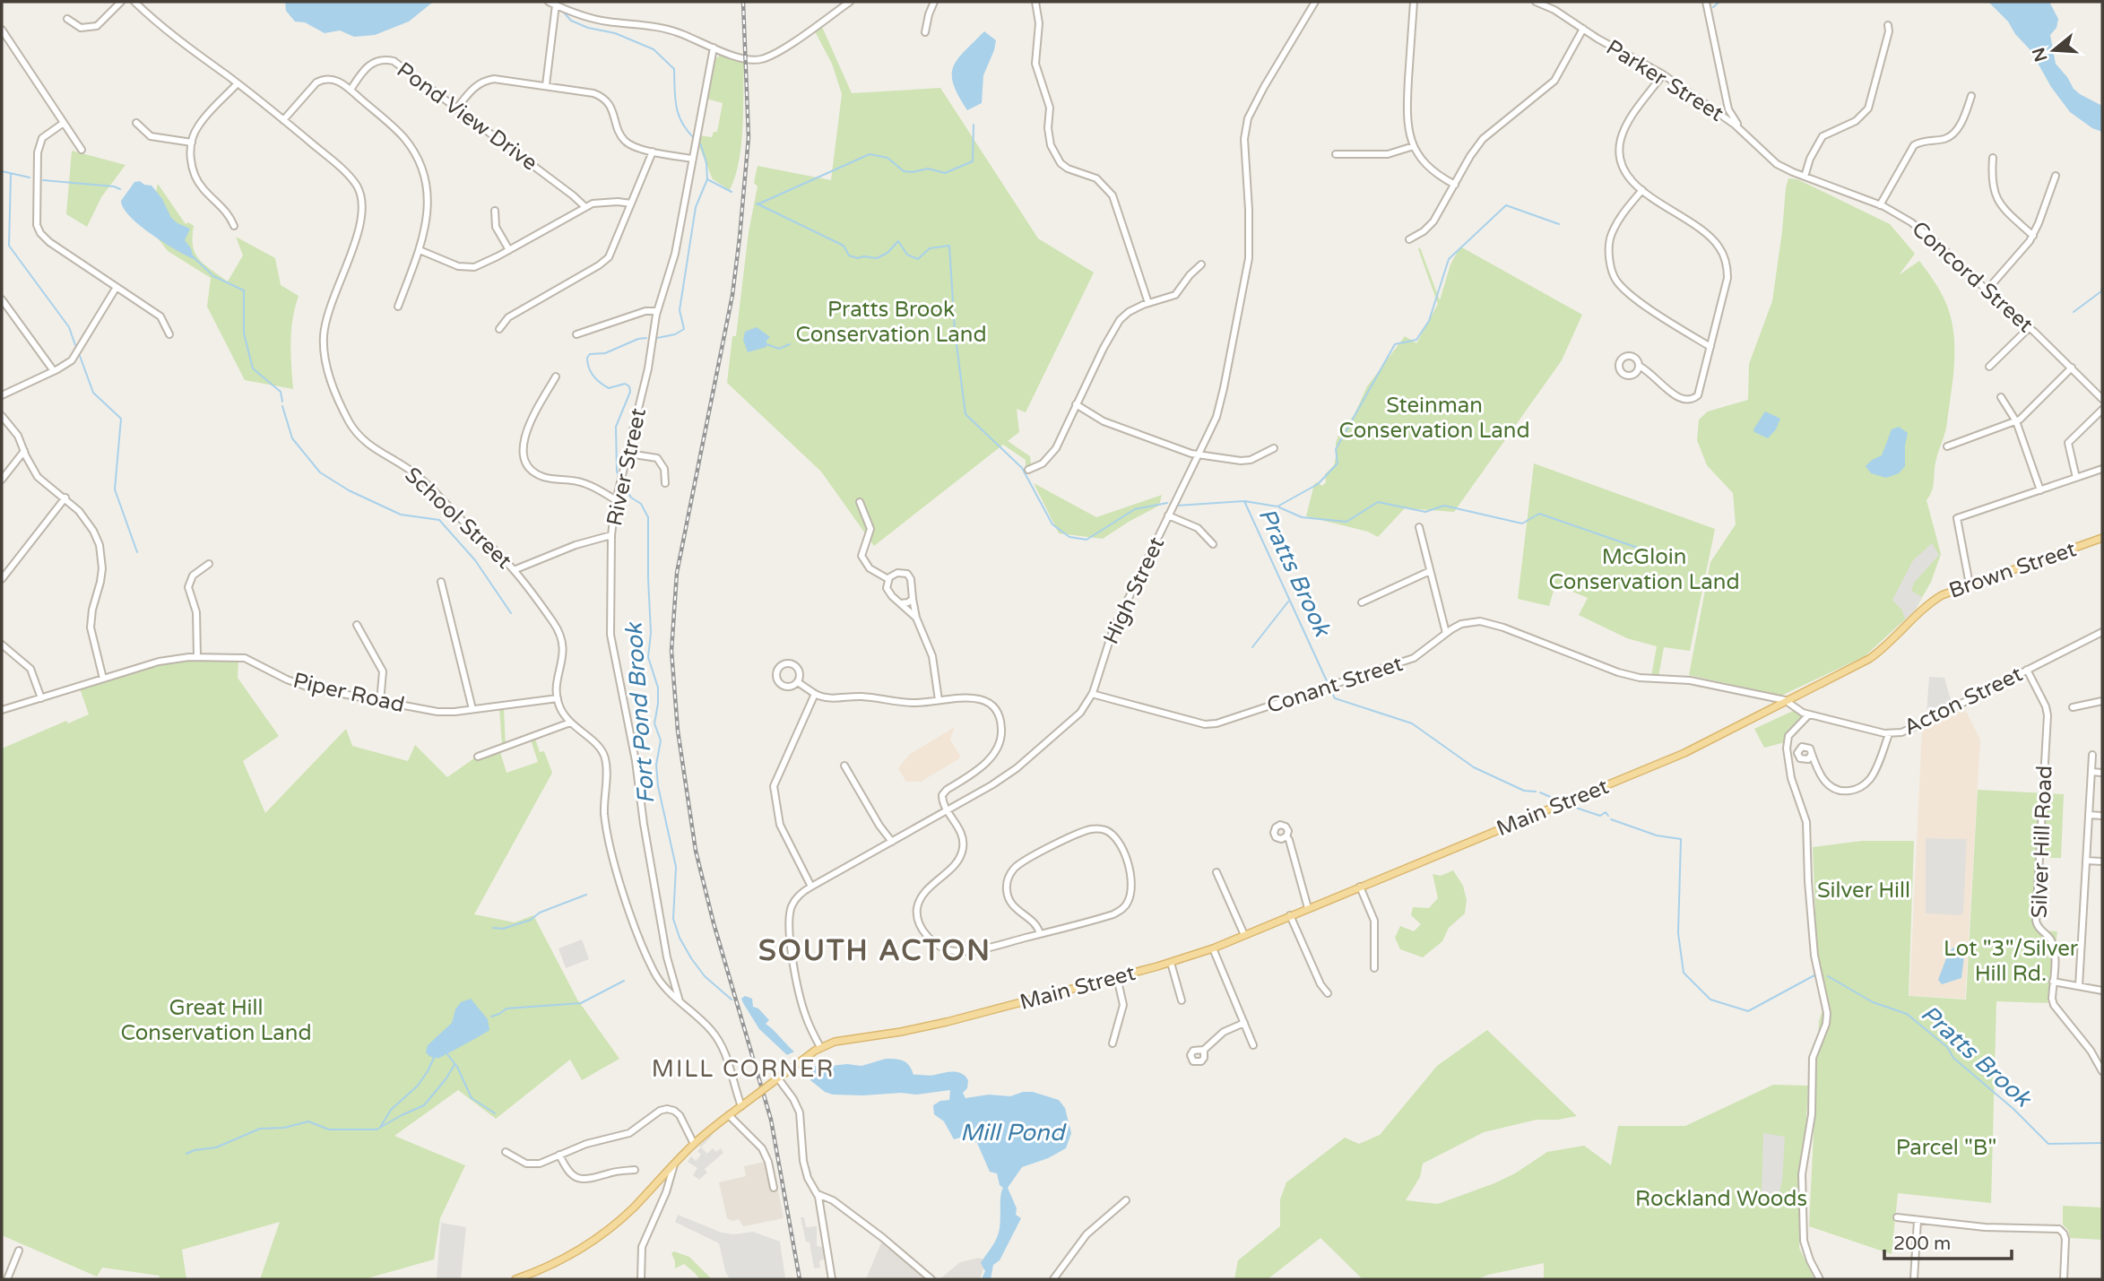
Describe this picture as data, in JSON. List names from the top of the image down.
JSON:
{
  "streets": {
    "main road": ["Brown Street", "Main Street"],
    "street": [
      "Parker Street",
      "Pond View Drive",
      "Concord Street",
      "River Street",
      "School Street",
      "High Street",
      "Conant Street",
      "Piper Road",
      "Acton Street",
      "Silver Hill Road"
    ]
  },
  "crossings": [
    ["Parker Street", "Concord Street"],
    ["School Street", "Piper Road"],
    ["Brown Street", "Conant Street"],
    ["Brown Street", "Acton Street"],
    ["Brown Street", "Main Street"],
    ["High Street", "Conant Street"],
    ["High Street", "Main Street"],
    ["Conant Street", "Acton Street"],
    ["Acton Street", "Silver Hill Road"]
  ],
  "districts": ["SOUTH ACTON", "MILL CORNER"],
  "water": ["Pratts Brook", "Fort Pond Brook", "Mill Pond"],
  "parks": [
    "Pratts Brook Conservation Land",
    "Steinman Conservation Land",
    "McGloin Conservation Land",
    "Silver Hill",
    "Lot \"3\"/Silver Hill Rd.",
    "Great Hill Conservation Land",
    "Parcel \"B\"",
    "Rockland Woods"
  ],
  "scale_bar": "200 m",
  "north": "left"
}
